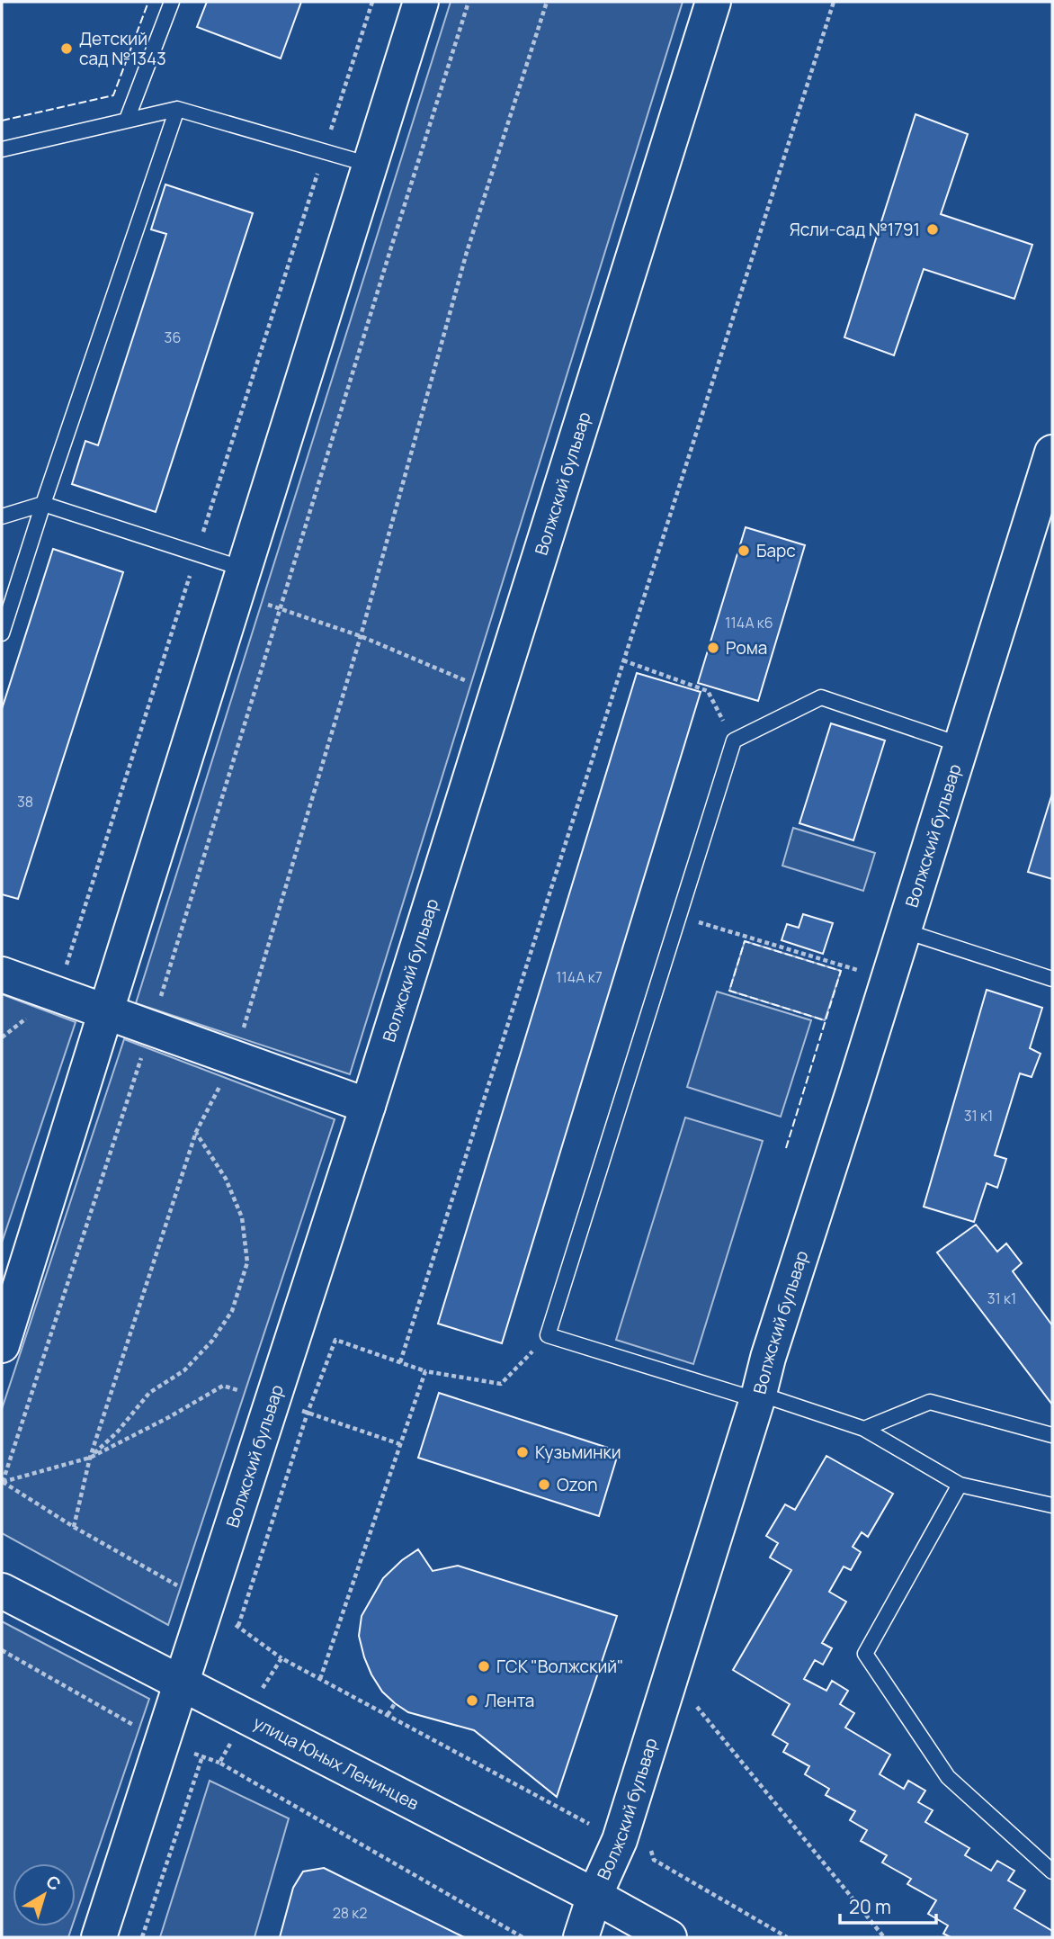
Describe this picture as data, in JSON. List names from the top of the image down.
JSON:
{
  "streets": {
    "main road": ["Волжский бульвар", "улица Юных Ленинцев"]
  },
  "crossings": [
    ["Волжский бульвар", "улица Юных Ленинцев"]
  ],
  "places": [
    "Детский сад №1343",
    "Ясли-сад №1791",
    "Барс",
    "Рома",
    "Кузьминки",
    "Ozon",
    "ГСК \"Волжский\"",
    "Лента"
  ],
  "house_numbers": [
    "36",
    "114А к6",
    "38",
    "114А к7",
    "31 к1",
    "31 к1",
    "28 к2"
  ],
  "scale_bar": "20 m",
  "north": "top right"
}
